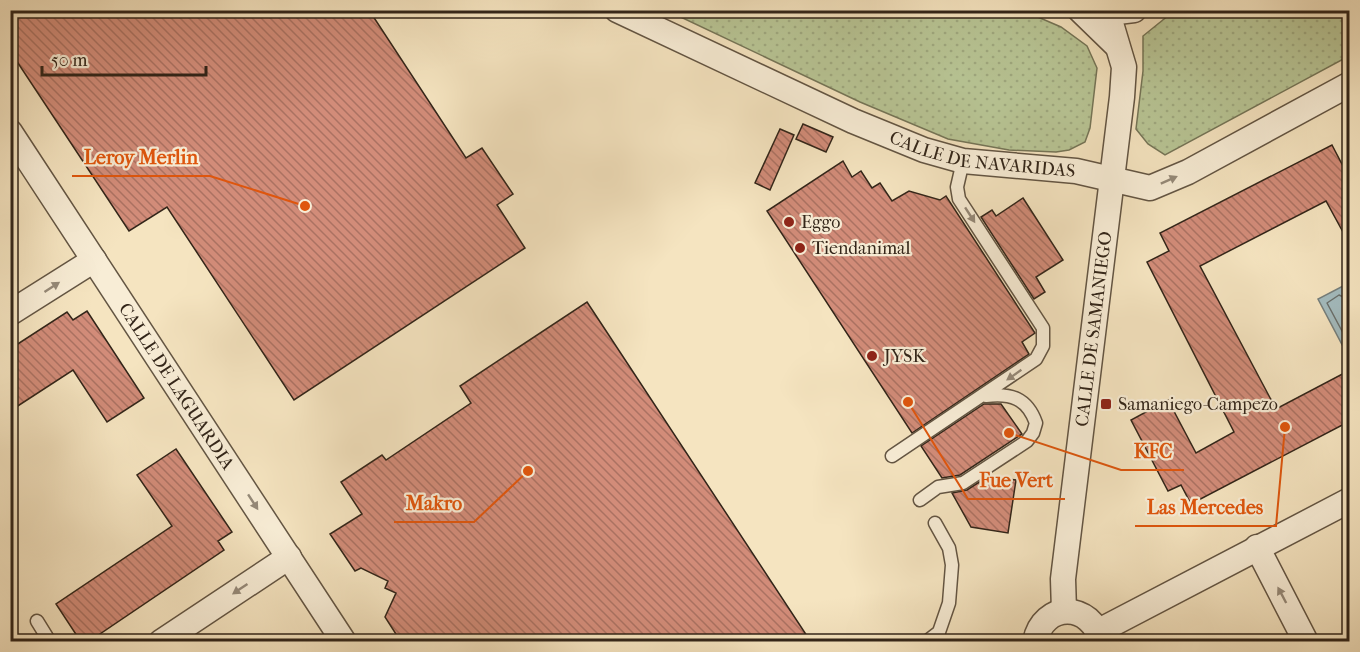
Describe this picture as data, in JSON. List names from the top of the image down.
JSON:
{
  "streets": {
    "street": ["CALLE DE NAVARIDAS", "CALLE DE SAMANIEGO", "CALLE DE LAGUARDIA"]
  },
  "crossings": [
    ["CALLE DE NAVARIDAS", "CALLE DE SAMANIEGO"]
  ],
  "one_way": ["CALLE DE LAGUARDIA"],
  "places": {
    "other": [
      "Leroy Merlin",
      "Eggo",
      "Tiendanimal",
      "JYSK",
      "Fue Vert",
      "Las Mercedes",
      "KFC",
      "Makro"
    ],
    "transit": ["Samaniego-Campezo"]
  },
  "scale_bar": "50 m"
}
